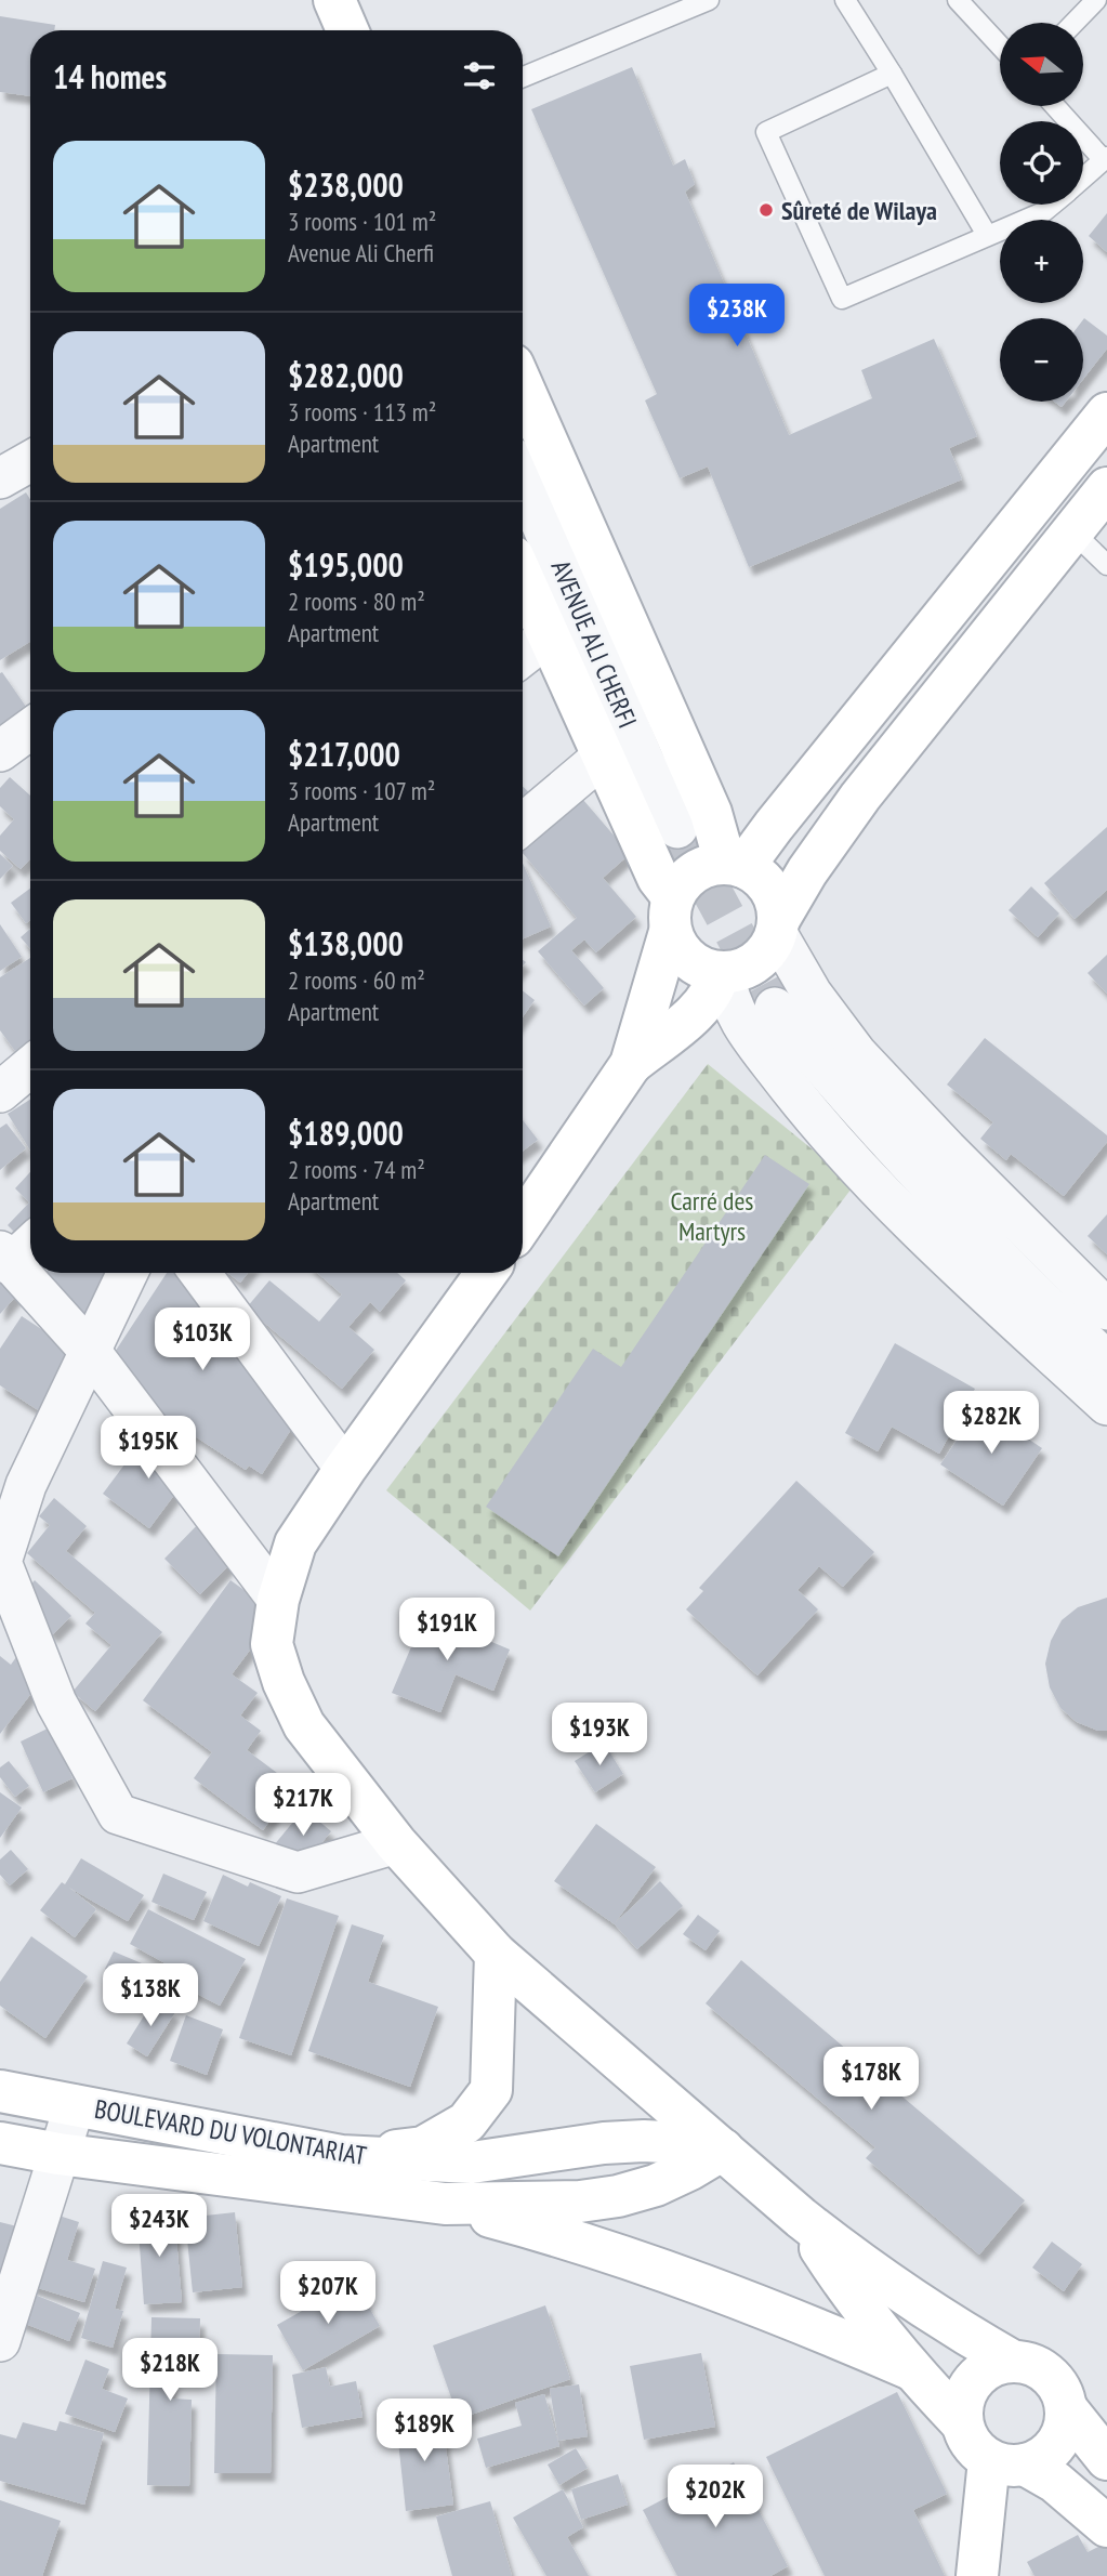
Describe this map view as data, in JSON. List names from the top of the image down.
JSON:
{
  "streets": {
    "street": ["AVENUE ALI CHERFI", "BOULEVARD DU VOLONTARIAT"]
  },
  "parks": ["Carré des Martyrs"],
  "places": ["Sûreté de Wilaya"],
  "north": "left",
  "page": {
    "map_buttons": ["+", "−"],
    "heading": "14 homes",
    "list": [
      {
        "name": "$238,000",
        "note": "3 rooms · 101 m² · Avenue Ali Cherfi"
      },
      {
        "name": "$282,000",
        "note": "3 rooms · 113 m² · Apartment"
      },
      {
        "name": "$195,000",
        "note": "2 rooms · 80 m² · Apartment"
      },
      {
        "name": "$217,000",
        "note": "3 rooms · 107 m² · Apartment"
      },
      {
        "name": "$138,000",
        "note": "2 rooms · 60 m² · Apartment"
      },
      {
        "name": "$189,000",
        "note": "2 rooms · 74 m² · Apartment"
      }
    ],
    "price": [
      "$238K",
      "$103K",
      "$282K",
      "$195K",
      "$191K",
      "$193K",
      "$217K",
      "$138K",
      "$178K",
      "$243K",
      "$207K",
      "$218K",
      "$189K",
      "$202K"
    ]
  }
}
